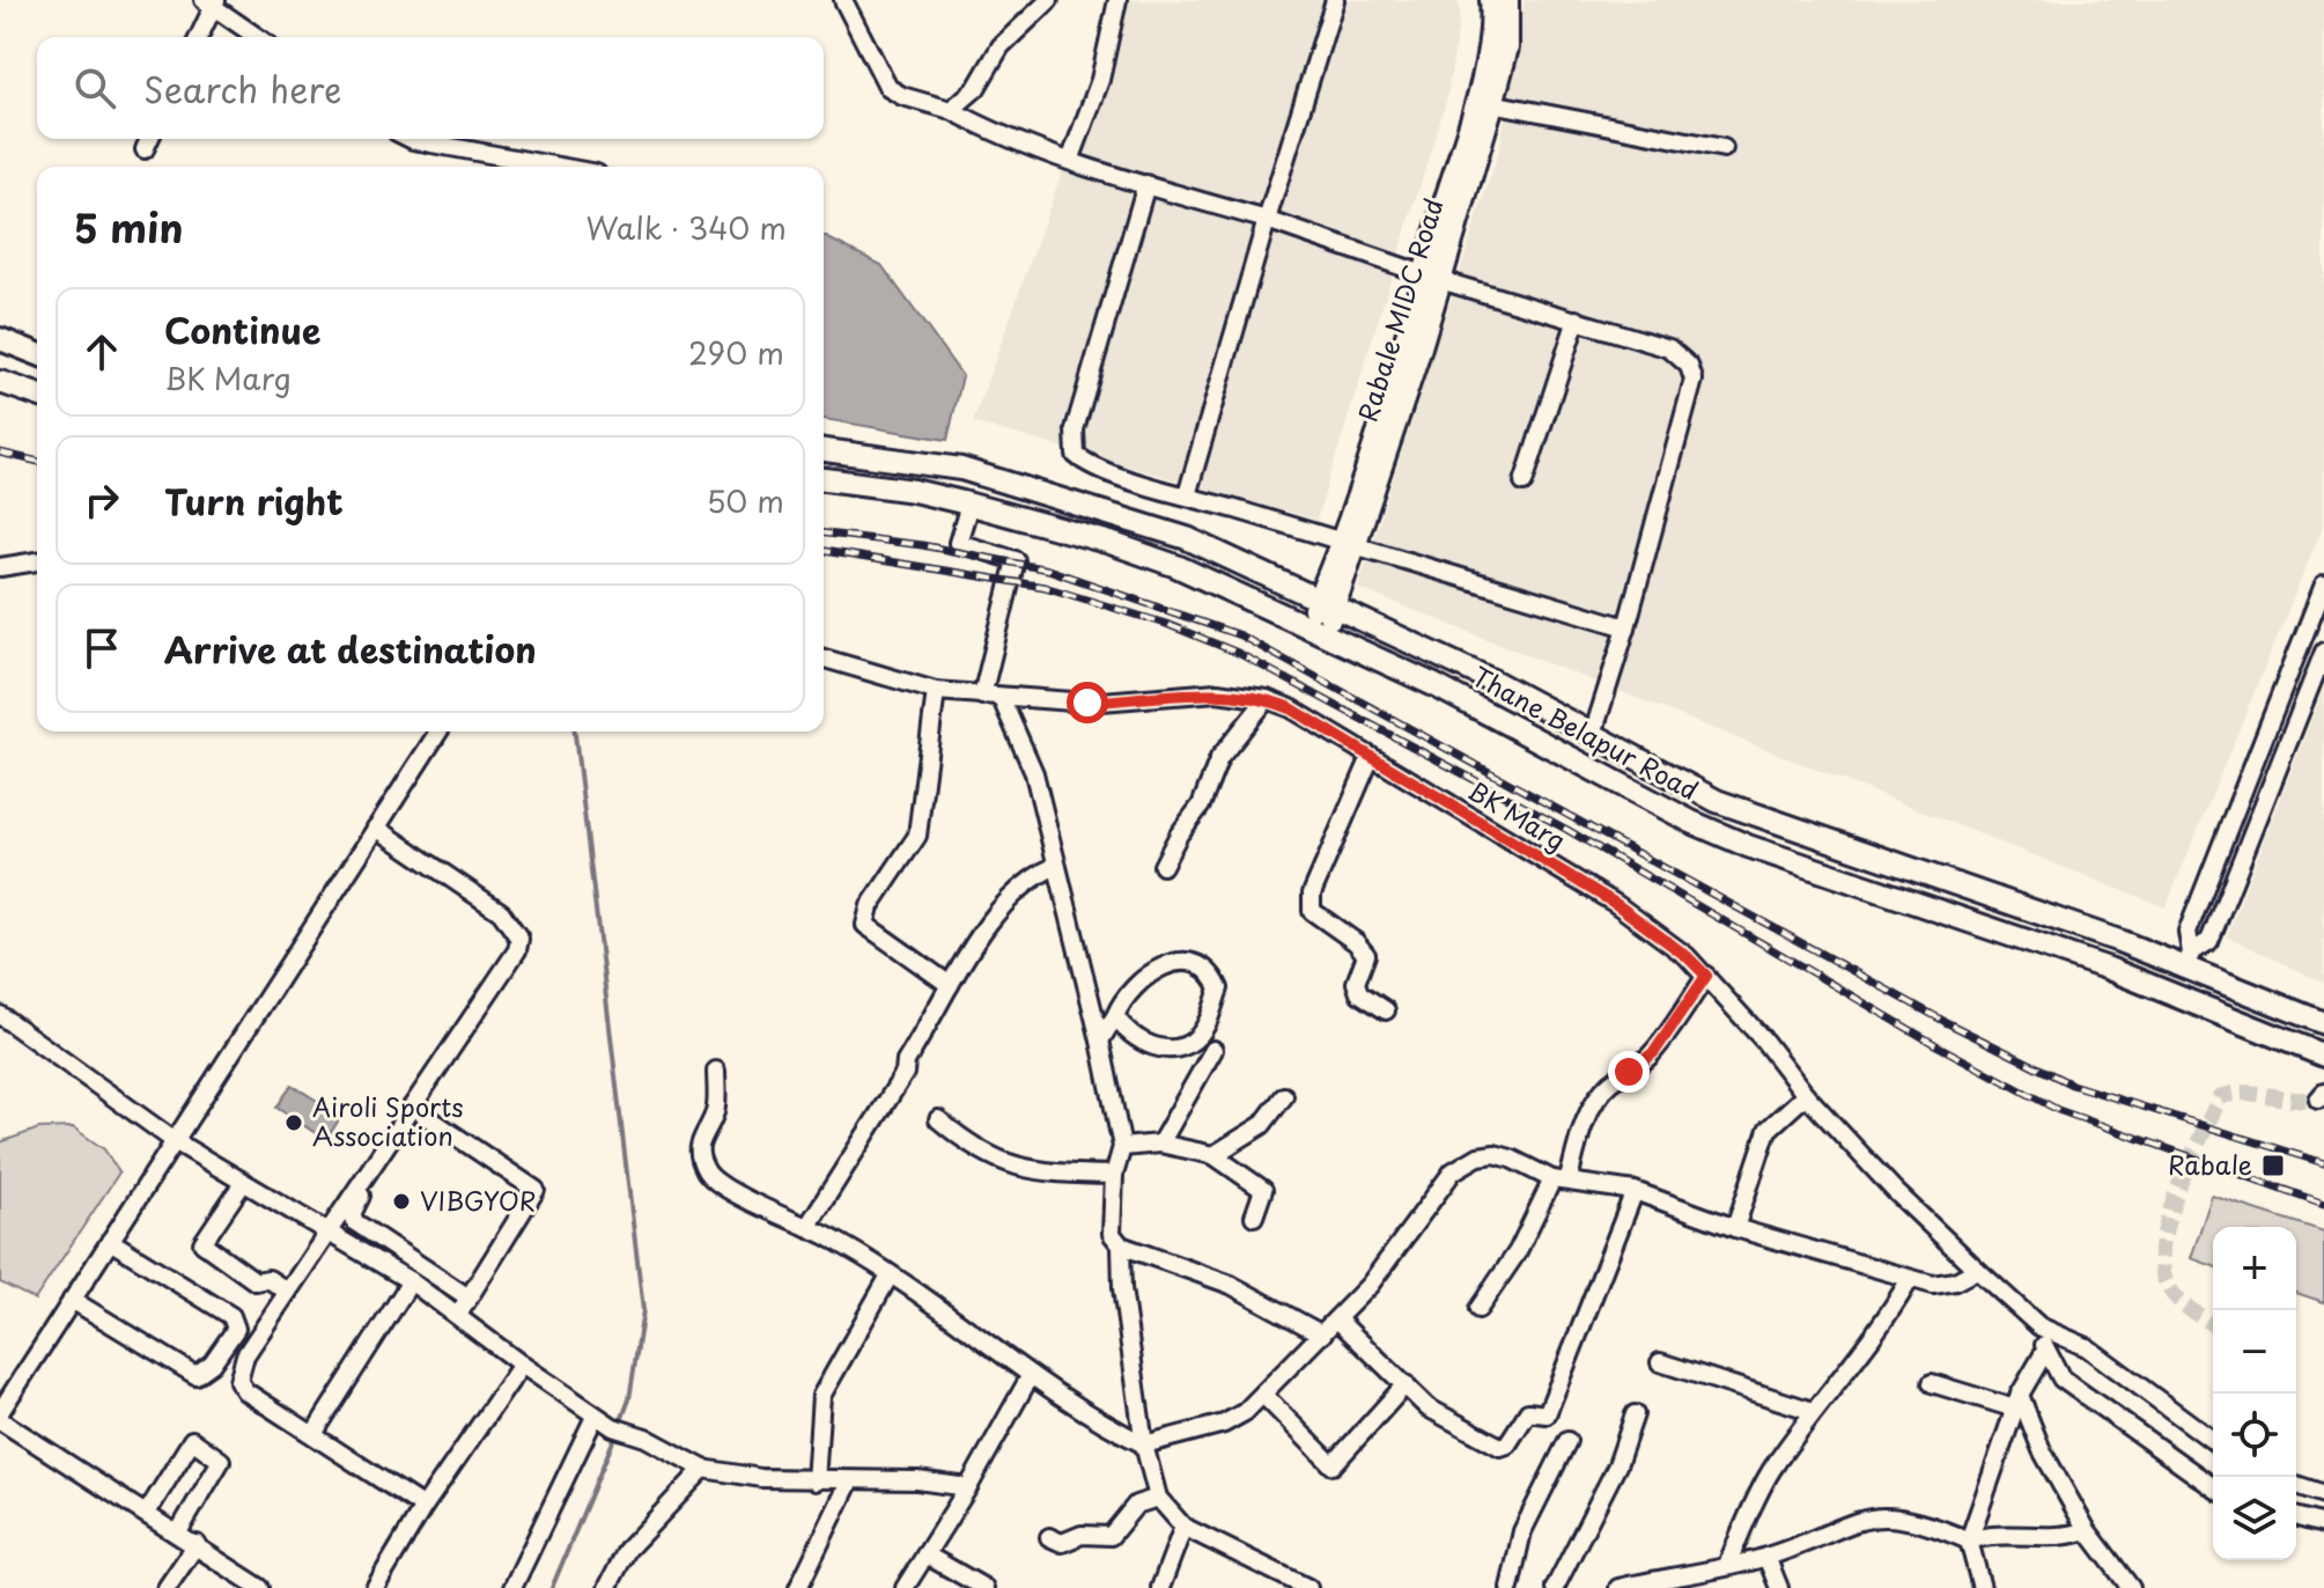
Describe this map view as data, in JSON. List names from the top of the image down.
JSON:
{
  "streets": {
    "main road": ["Rabale MIDC Road", "Thane Belapur Road"],
    "street": ["BK Marg"]
  },
  "crossings": [
    ["Rabale MIDC Road", "Thane Belapur Road"]
  ],
  "places": {
    "other": ["Airoli Sports Association", "VIBGYOR"],
    "transit": ["Rabale"]
  },
  "page": {
    "search": "Search here",
    "heading": ["5 min", "Walk · 340 m"],
    "list": [
      ["Continue", "BK Marg", "290 m"],
      ["Turn right", "50 m"],
      "Arrive at destination"
    ],
    "map_buttons": ["+", "−"]
  }
}
